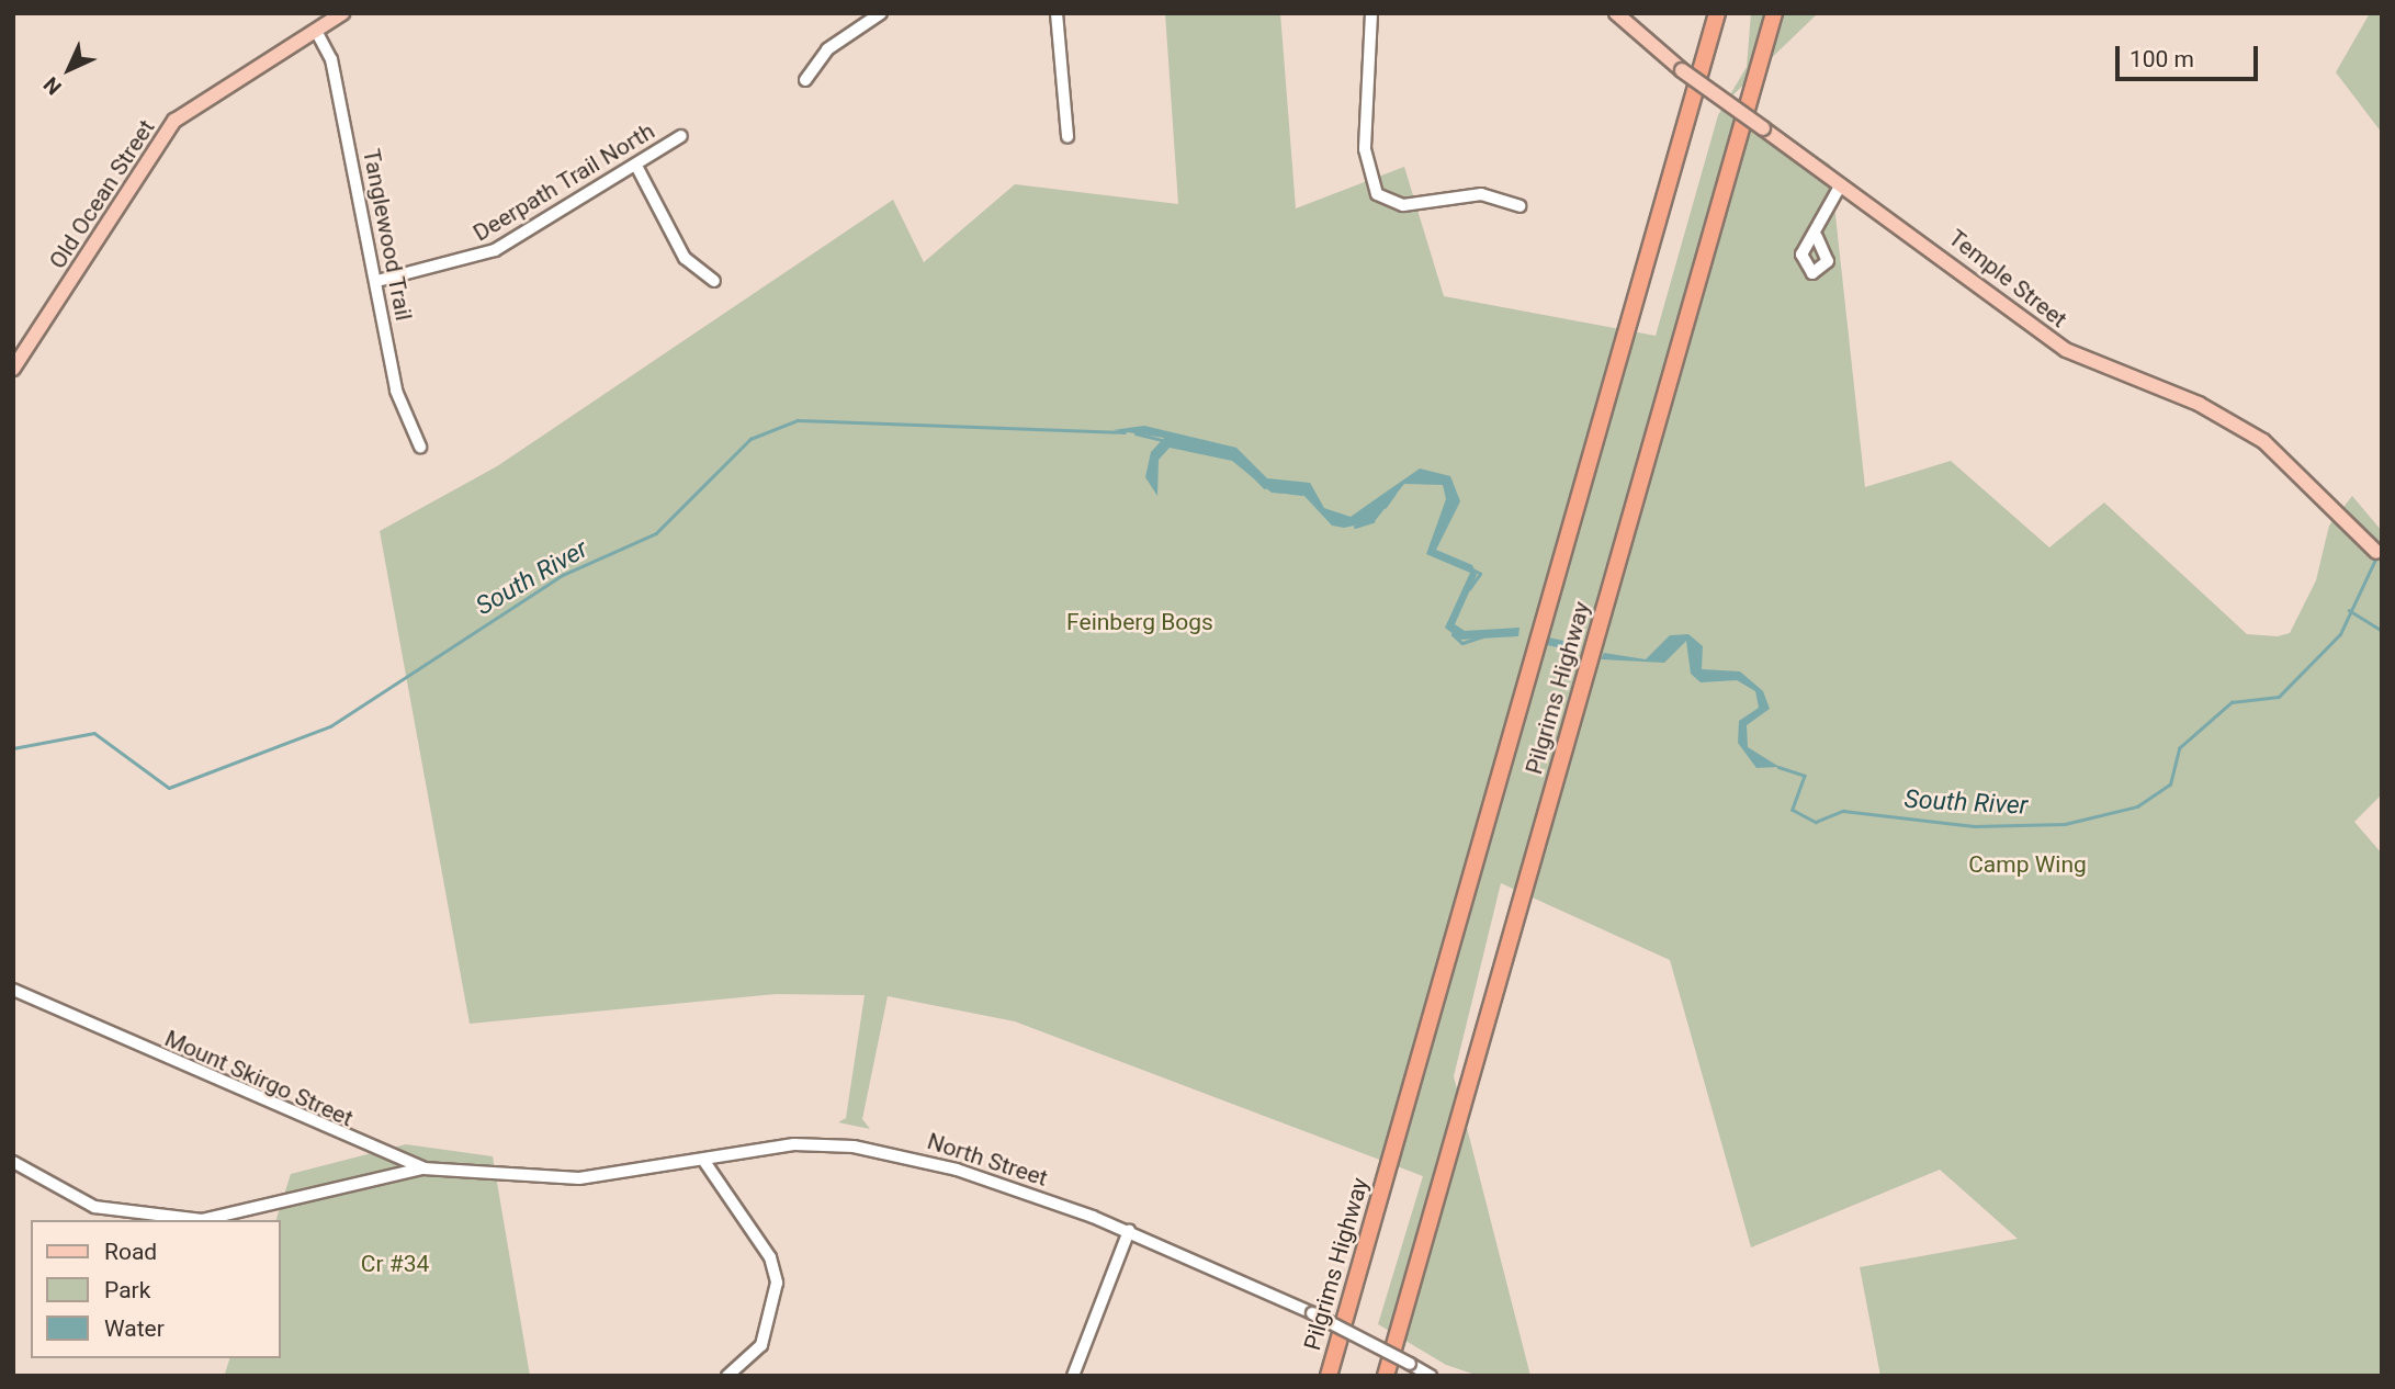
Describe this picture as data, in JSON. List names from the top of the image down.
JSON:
{
  "streets": {
    "highway": ["Pilgrims Highway"],
    "main road": ["Old Ocean Street", "Temple Street"],
    "street": [
      "Deerpath Trail North",
      "Tanglewood Trail",
      "Mount Skirgo Street",
      "North Street"
    ]
  },
  "crossings": [
    ["Deerpath Trail North", "Tanglewood Trail"],
    ["Old Ocean Street", "Tanglewood Trail"],
    ["Mount Skirgo Street", "North Street"]
  ],
  "water": ["South River"],
  "parks": ["Feinberg Bogs", "Camp Wing", "Cr #34"],
  "legend": ["Road", "Park", "Water"],
  "scale_bar": "100 m",
  "north": "bottom left"
}
